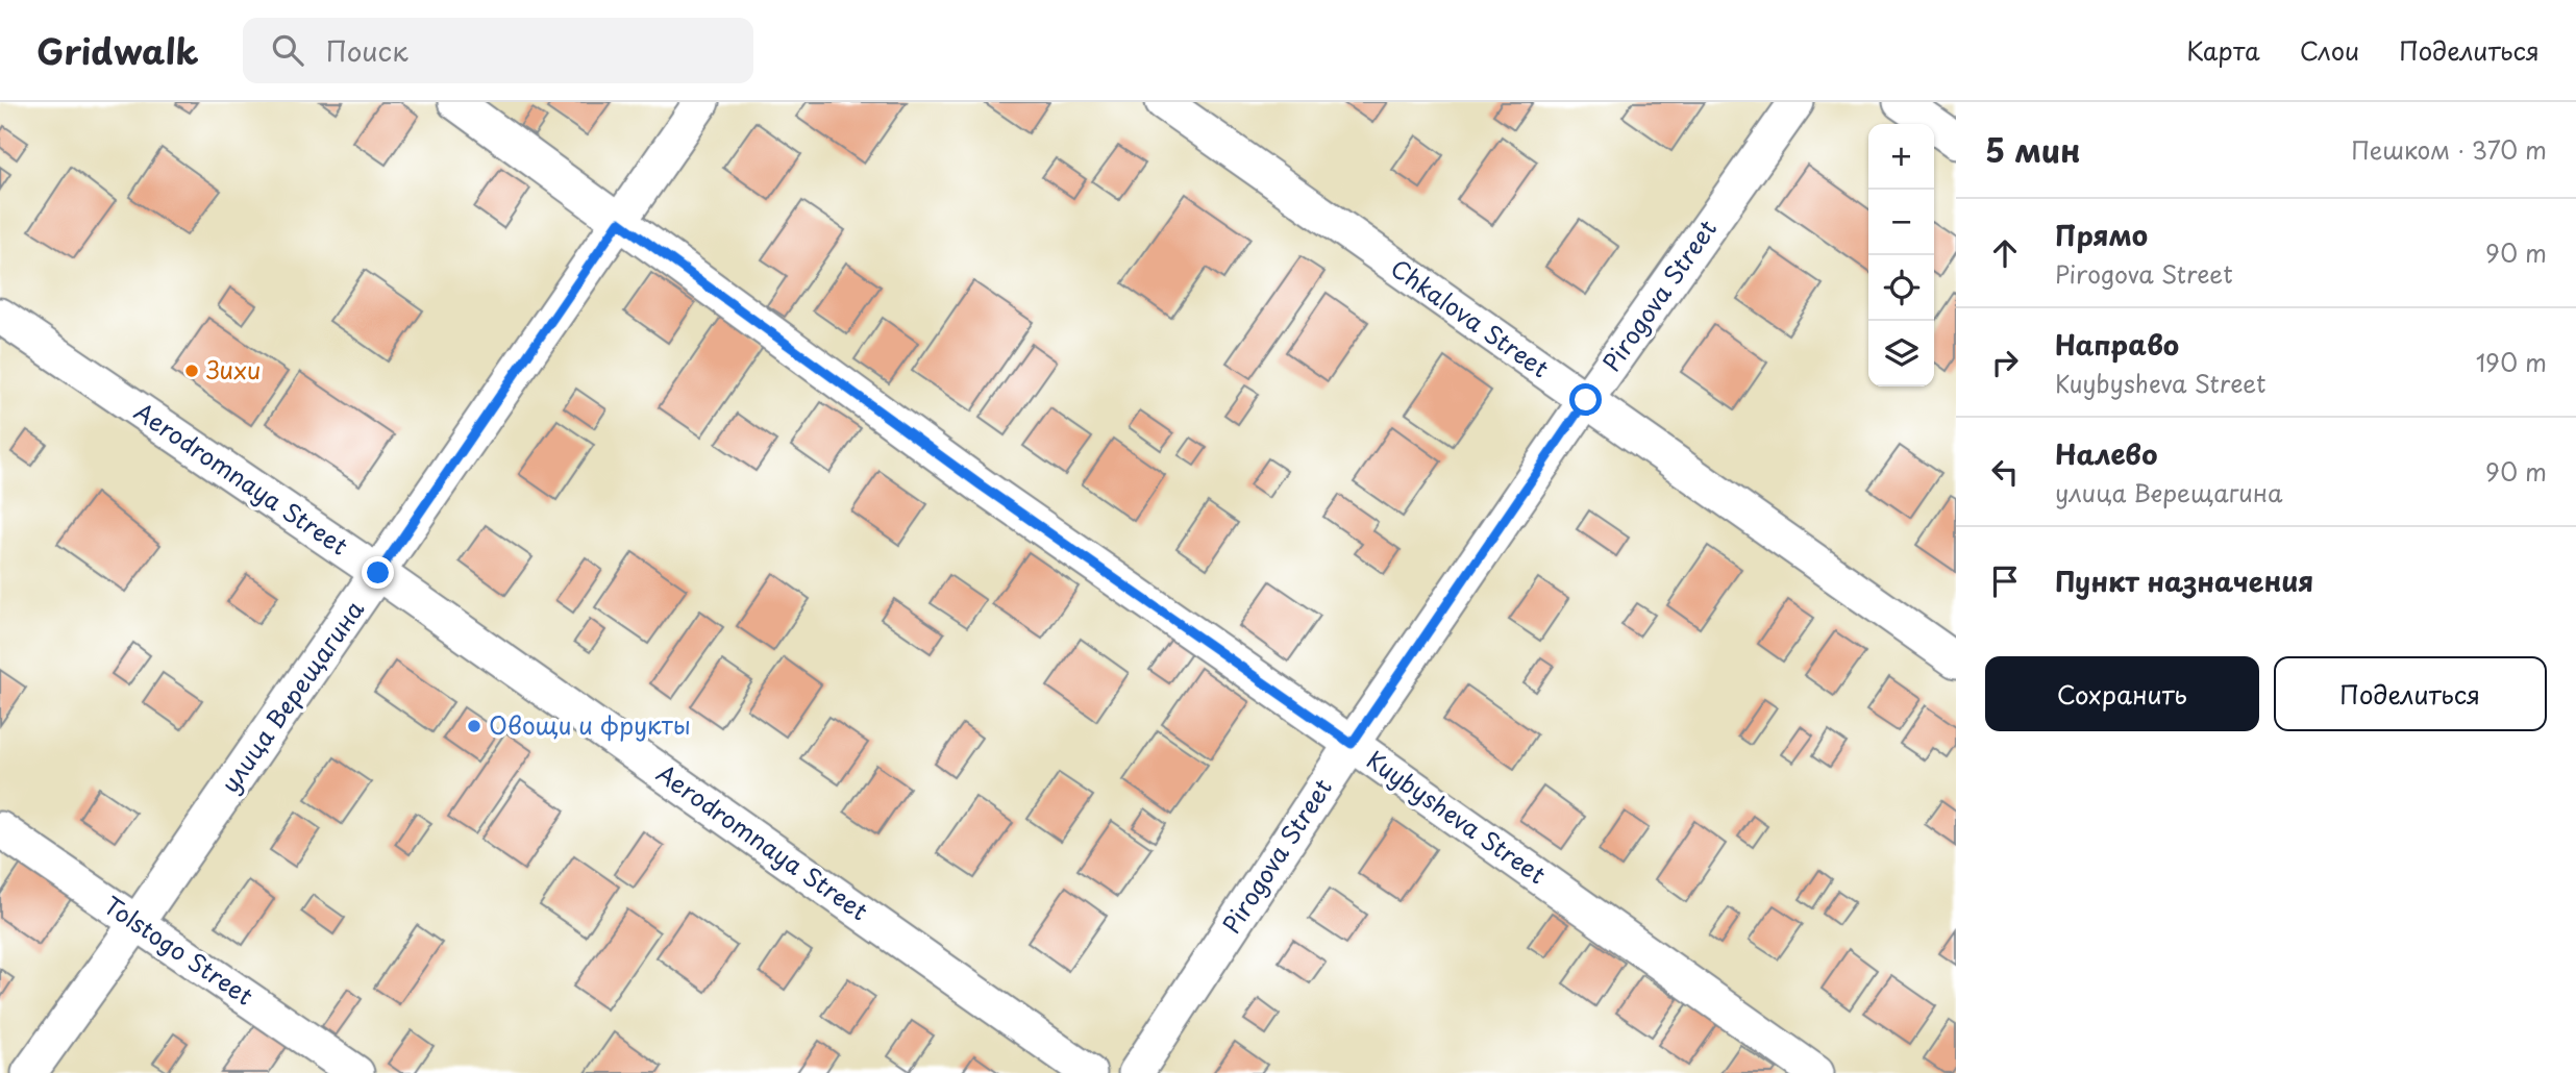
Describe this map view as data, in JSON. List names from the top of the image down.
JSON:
{
  "streets": {
    "street": [
      "Pirogova Street",
      "Chkalova Street",
      "Aerodromnaya Street",
      "улица Верещагина",
      "Kuybysheva Street",
      "Tolstogo Street"
    ]
  },
  "crossings": [
    ["Pirogova Street", "Chkalova Street"],
    ["Pirogova Street", "Kuybysheva Street"],
    ["Aerodromnaya Street", "улица Верещагина"],
    ["улица Верещагина", "Kuybysheva Street"],
    ["улица Верещагина", "Tolstogo Street"]
  ],
  "places": ["Зихи", "Овощи и фрукты"],
  "page": {
    "header": "Gridwalk",
    "search": "Поиск",
    "nav": ["Карта", "Слои", "Поделиться"],
    "heading": ["5 мин", "Пешком · 370 m"],
    "map_buttons": ["+", "−"],
    "list": [
      ["Прямо", "Pirogova Street", "90 m"],
      ["Направо", "Kuybysheva Street", "190 m"],
      ["Налево", "улица Верещагина", "90 m"],
      "Пункт назначения"
    ],
    "buttons": ["Сохранить", "Поделиться"]
  }
}
